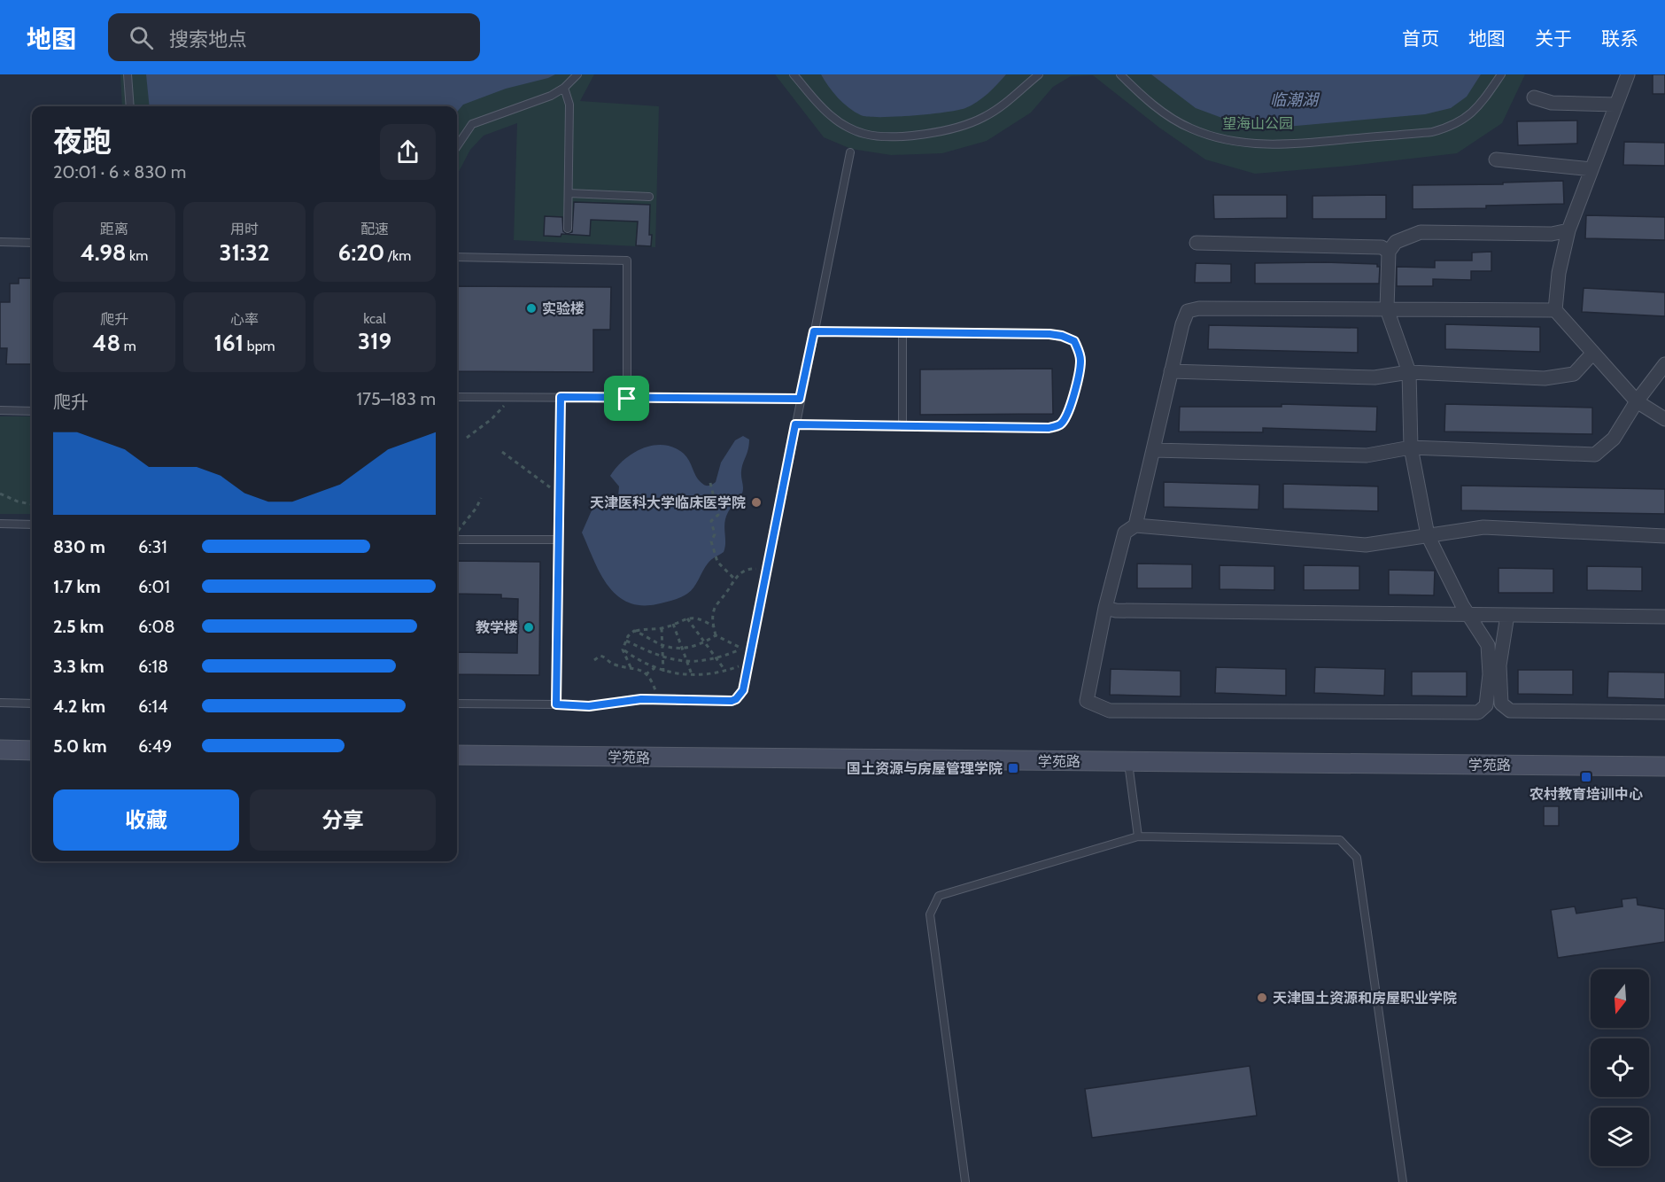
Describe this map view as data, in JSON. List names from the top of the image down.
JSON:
{
  "streets": {
    "street": ["学苑路"]
  },
  "water": ["临潮湖"],
  "parks": ["望海山公园"],
  "places": {
    "other": [
      "实验楼",
      "天津医科大学临床医学院",
      "教学楼",
      "天津国土资源和房屋职业学院"
    ],
    "transit": ["国土资源与房屋管理学院", "农村教育培训中心"]
  },
  "north": "bottom",
  "page": {
    "header": "地图",
    "search": "搜索地点",
    "nav": [
      "首页",
      "地图",
      "关于",
      "联系"
    ],
    "heading": ["夜跑", "20:01 · 6 × 830 m"],
    "stats": [
      ["距离", "4.98 km"],
      ["用时", "31:32"],
      ["配速", "6:20 /km"],
      ["爬升", "48 m"],
      ["心率", "161 bpm"],
      ["kcal", "319"]
    ],
    "chart": ["爬升", "175–183 m"],
    "list": [
      {
        "name": "830 m",
        "note": "6:31"
      },
      {
        "name": "1.7 km",
        "note": "6:01"
      },
      {
        "name": "2.5 km",
        "note": "6:08"
      },
      {
        "name": "3.3 km",
        "note": "6:18"
      },
      {
        "name": "4.2 km",
        "note": "6:14"
      },
      {
        "name": "5.0 km",
        "note": "6:49"
      }
    ],
    "buttons": ["收藏", "分享"]
  }
}
